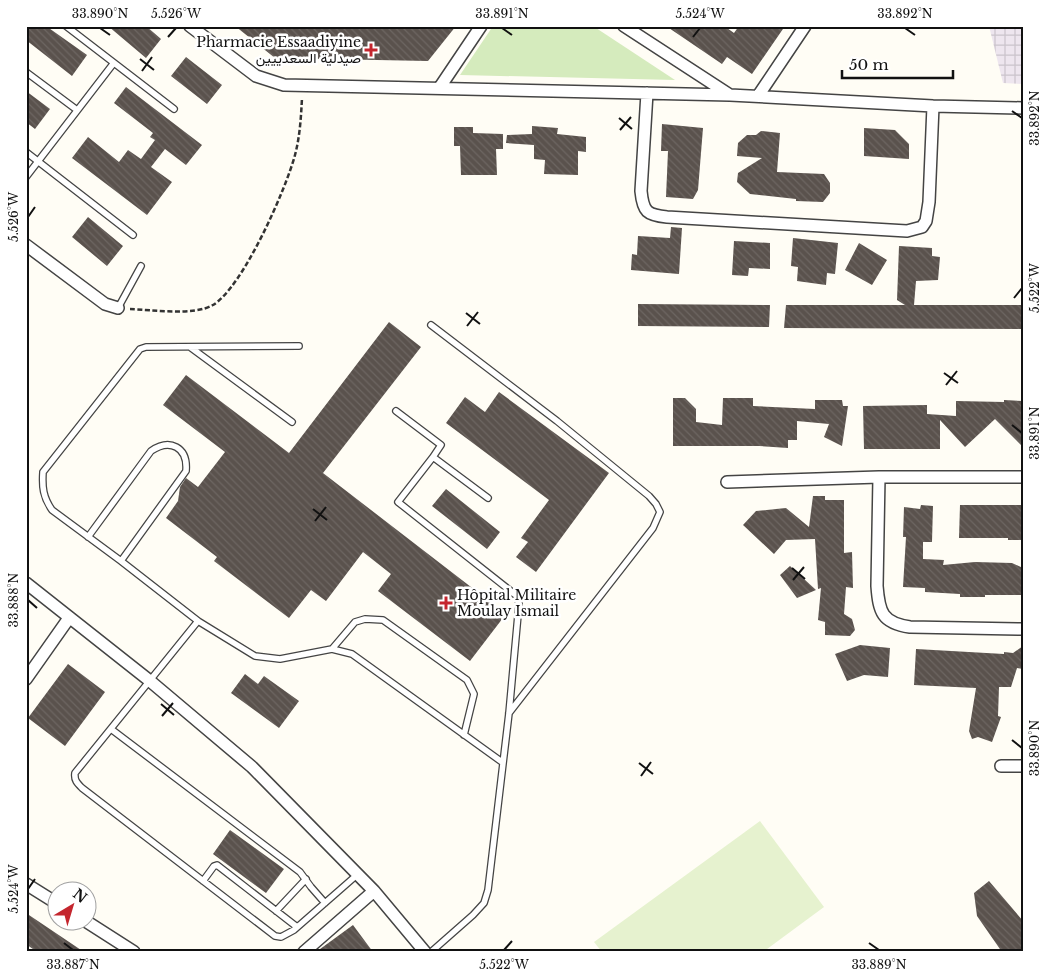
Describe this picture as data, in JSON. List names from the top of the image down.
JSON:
{
  "places": {
    "health": ["Pharmacie Essaadiyine صيدلية السعدييين", "Hôpital Militaire Moulay Ismail"]
  },
  "scale_bar": "50 m",
  "north": "top right",
  "coordinates": [
    "33.890°N",
    "5.526°W",
    "33.891°N",
    "5.524°W",
    "33.892°N",
    "5.522°W",
    "33.888°N",
    "33.887°N",
    "33.889°N"
  ]
}
